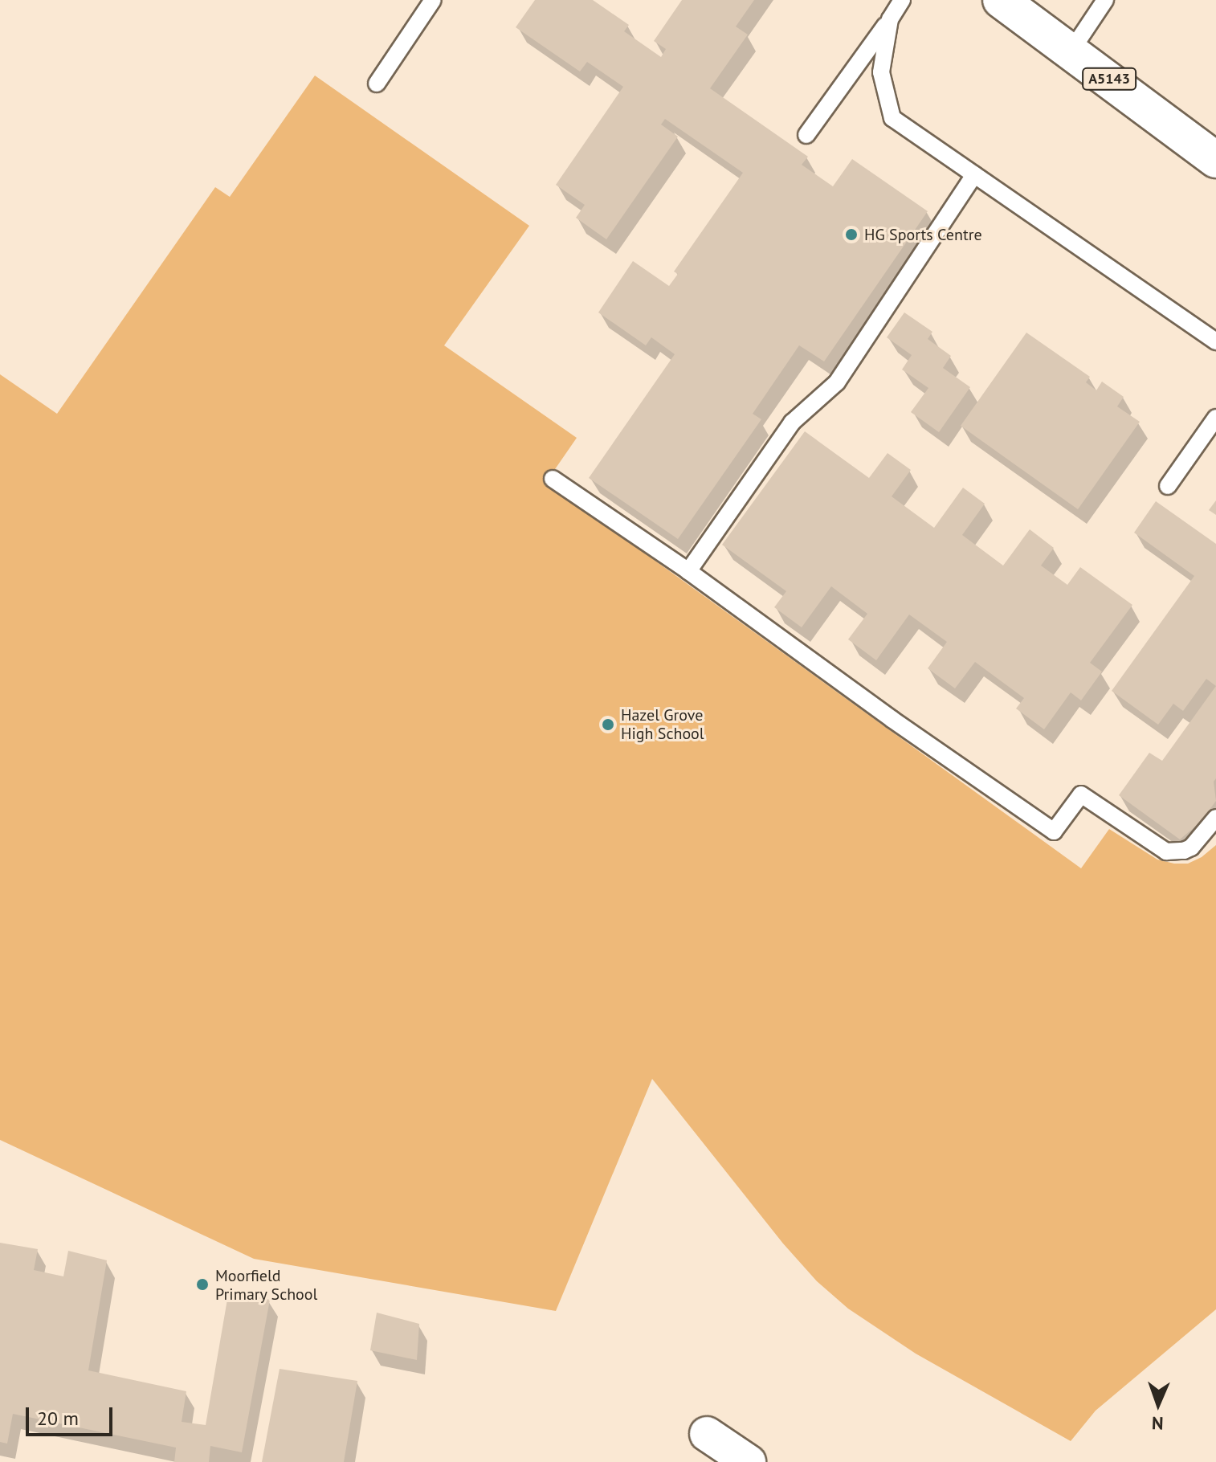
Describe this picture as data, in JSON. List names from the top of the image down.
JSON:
{
  "streets": {
    "main road": ["A5143"]
  },
  "places": ["HG Sports Centre", "Hazel Grove High School", "Moorfield Primary School"],
  "scale_bar": "20 m",
  "north": "bottom"
}
